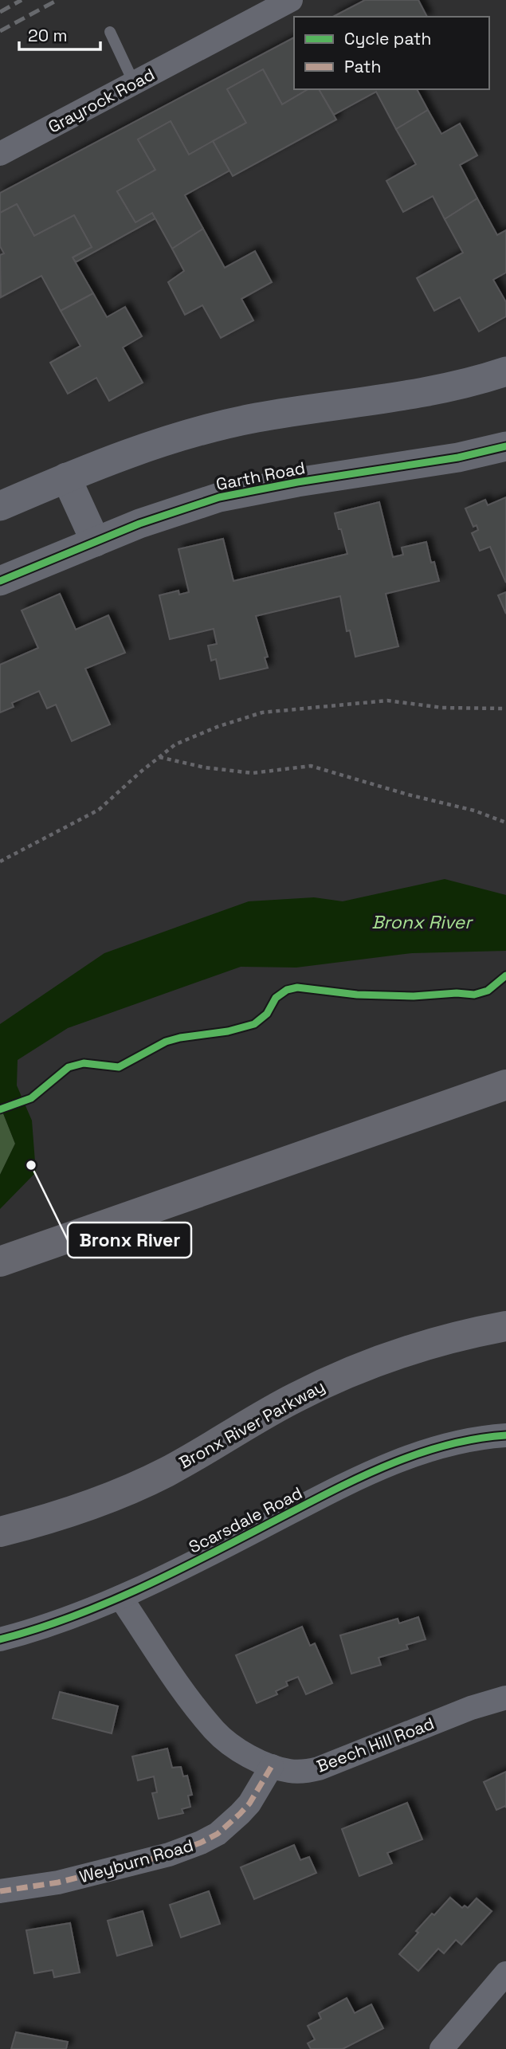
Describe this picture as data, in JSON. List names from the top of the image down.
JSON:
{
  "streets": {
    "highway": ["Bronx River Parkway"],
    "street": [
      "Grayrock Road",
      "Garth Road",
      "Scarsdale Road",
      "Beech Hill Road",
      "Weyburn Road"
    ]
  },
  "crossings": [
    ["Scarsdale Road", "Beech Hill Road"],
    ["Beech Hill Road", "Weyburn Road"]
  ],
  "water": ["Bronx River"],
  "places": ["Bronx River"],
  "legend": ["Cycle path", "Path"],
  "scale_bar": "20 m"
}
